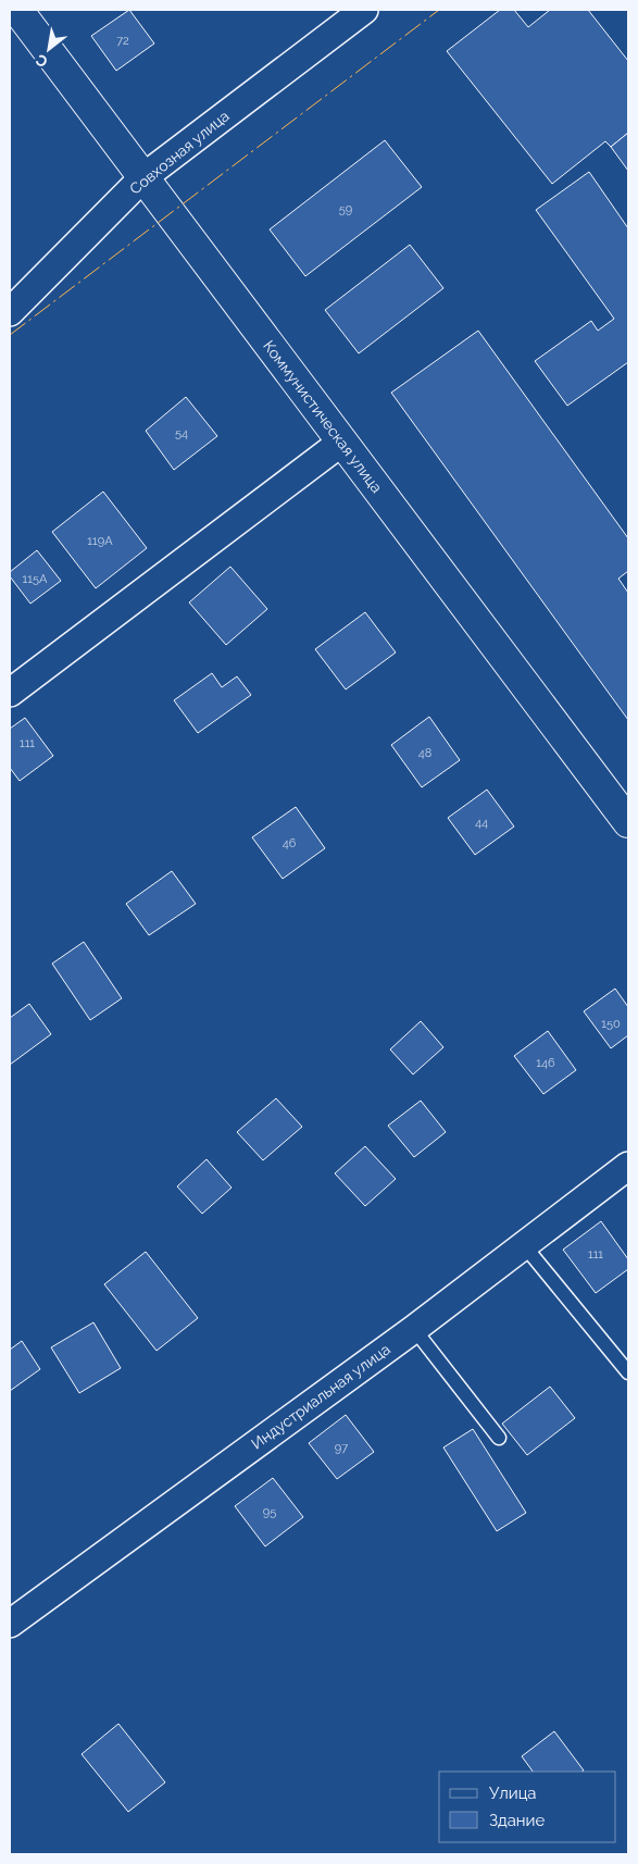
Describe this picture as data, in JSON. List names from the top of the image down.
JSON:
{
  "streets": {
    "street": ["Совхозная улица", "Коммунистическая улица", "Индустриальная улица"]
  },
  "crossings": [
    ["Совхозная улица", "Коммунистическая улица"]
  ],
  "house_numbers": [
    "72",
    "59",
    "54",
    "119А",
    "115А",
    "111",
    "48",
    "44",
    "46",
    "150",
    "146",
    "111",
    "97",
    "95"
  ],
  "legend": ["Улица", "Здание"],
  "north": "bottom left"
}
